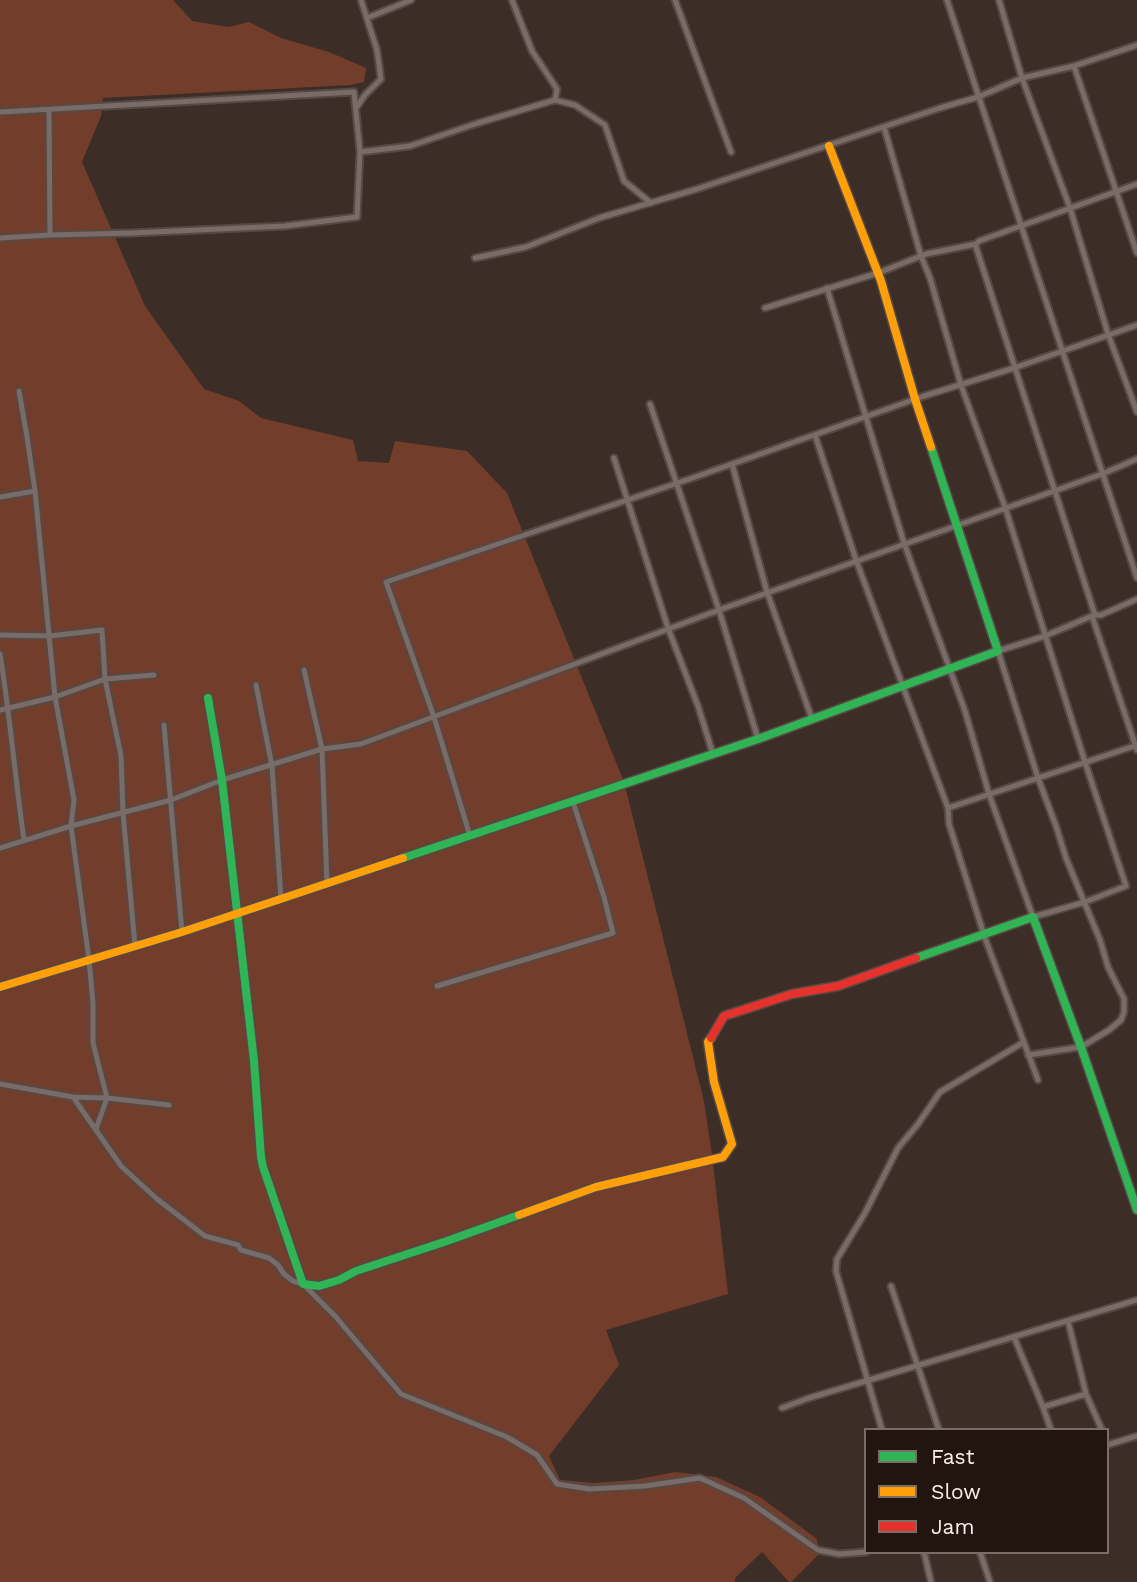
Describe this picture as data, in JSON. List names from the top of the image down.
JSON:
{
  "legend": ["Fast", "Slow", "Jam"]
}
